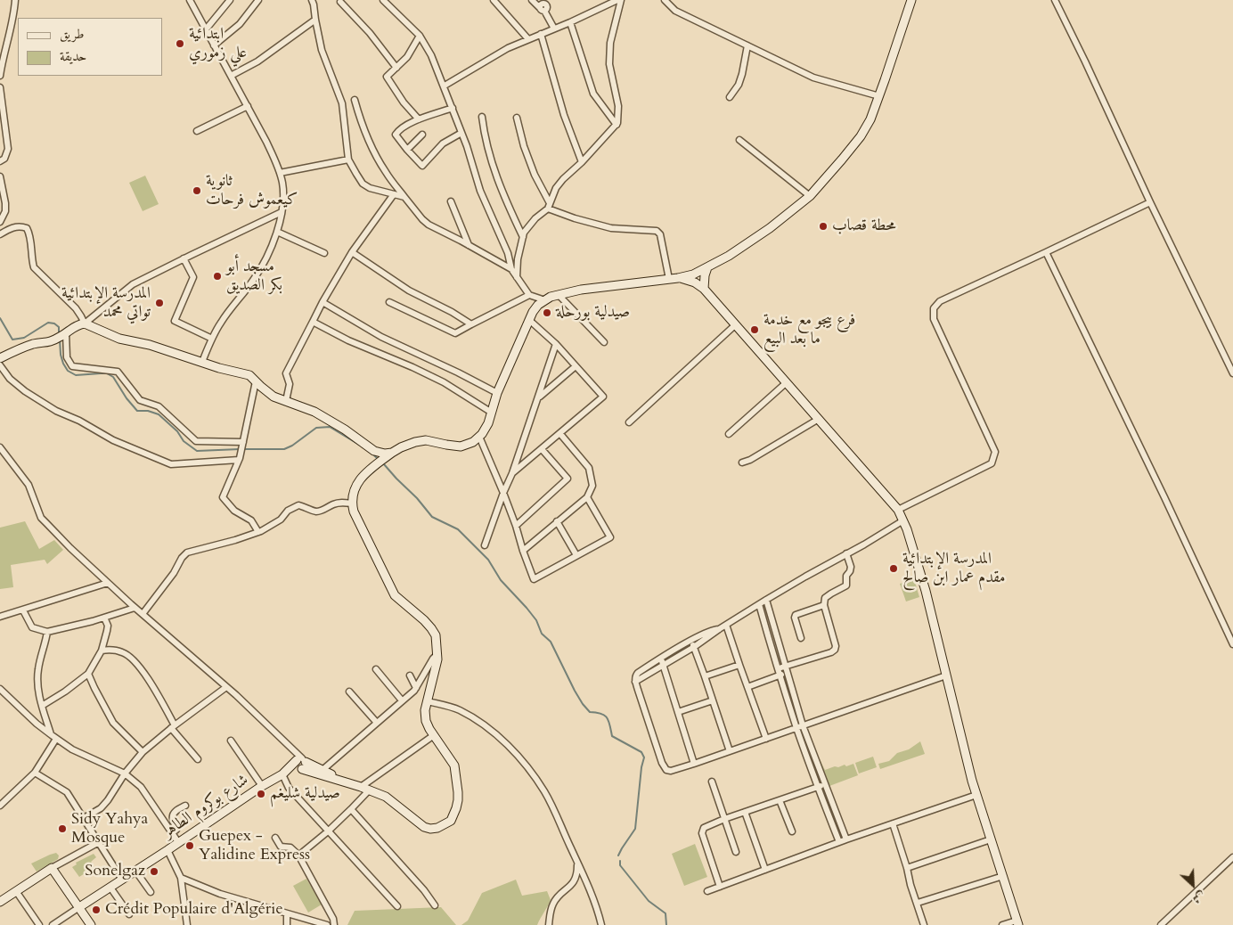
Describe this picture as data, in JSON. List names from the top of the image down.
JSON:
{
  "streets": {
    "main road": ["شارع بوكروم الطاهر"]
  },
  "places": [
    "ابتدائية علي زموري",
    "ثانوية كيعموش فرحات",
    "محطة قصاب",
    "مسجد أبو بكر الصديق",
    "المدرسة الإبتدائية تواتي محمد",
    "صيدلية بورحلة",
    "فرع بيجو مع خدمة ما بعد البيع",
    "المدرسة الإبتدائية مقدم عمار ابن صالح",
    "صيدلية شليغم",
    "Sidy Yahya Mosque",
    "Guepex - Yalidine Express",
    "Sonelgaz",
    "Crédit Populaire d'Algérie"
  ],
  "legend": ["طريق", "حديقة"],
  "north": "bottom right"
}
